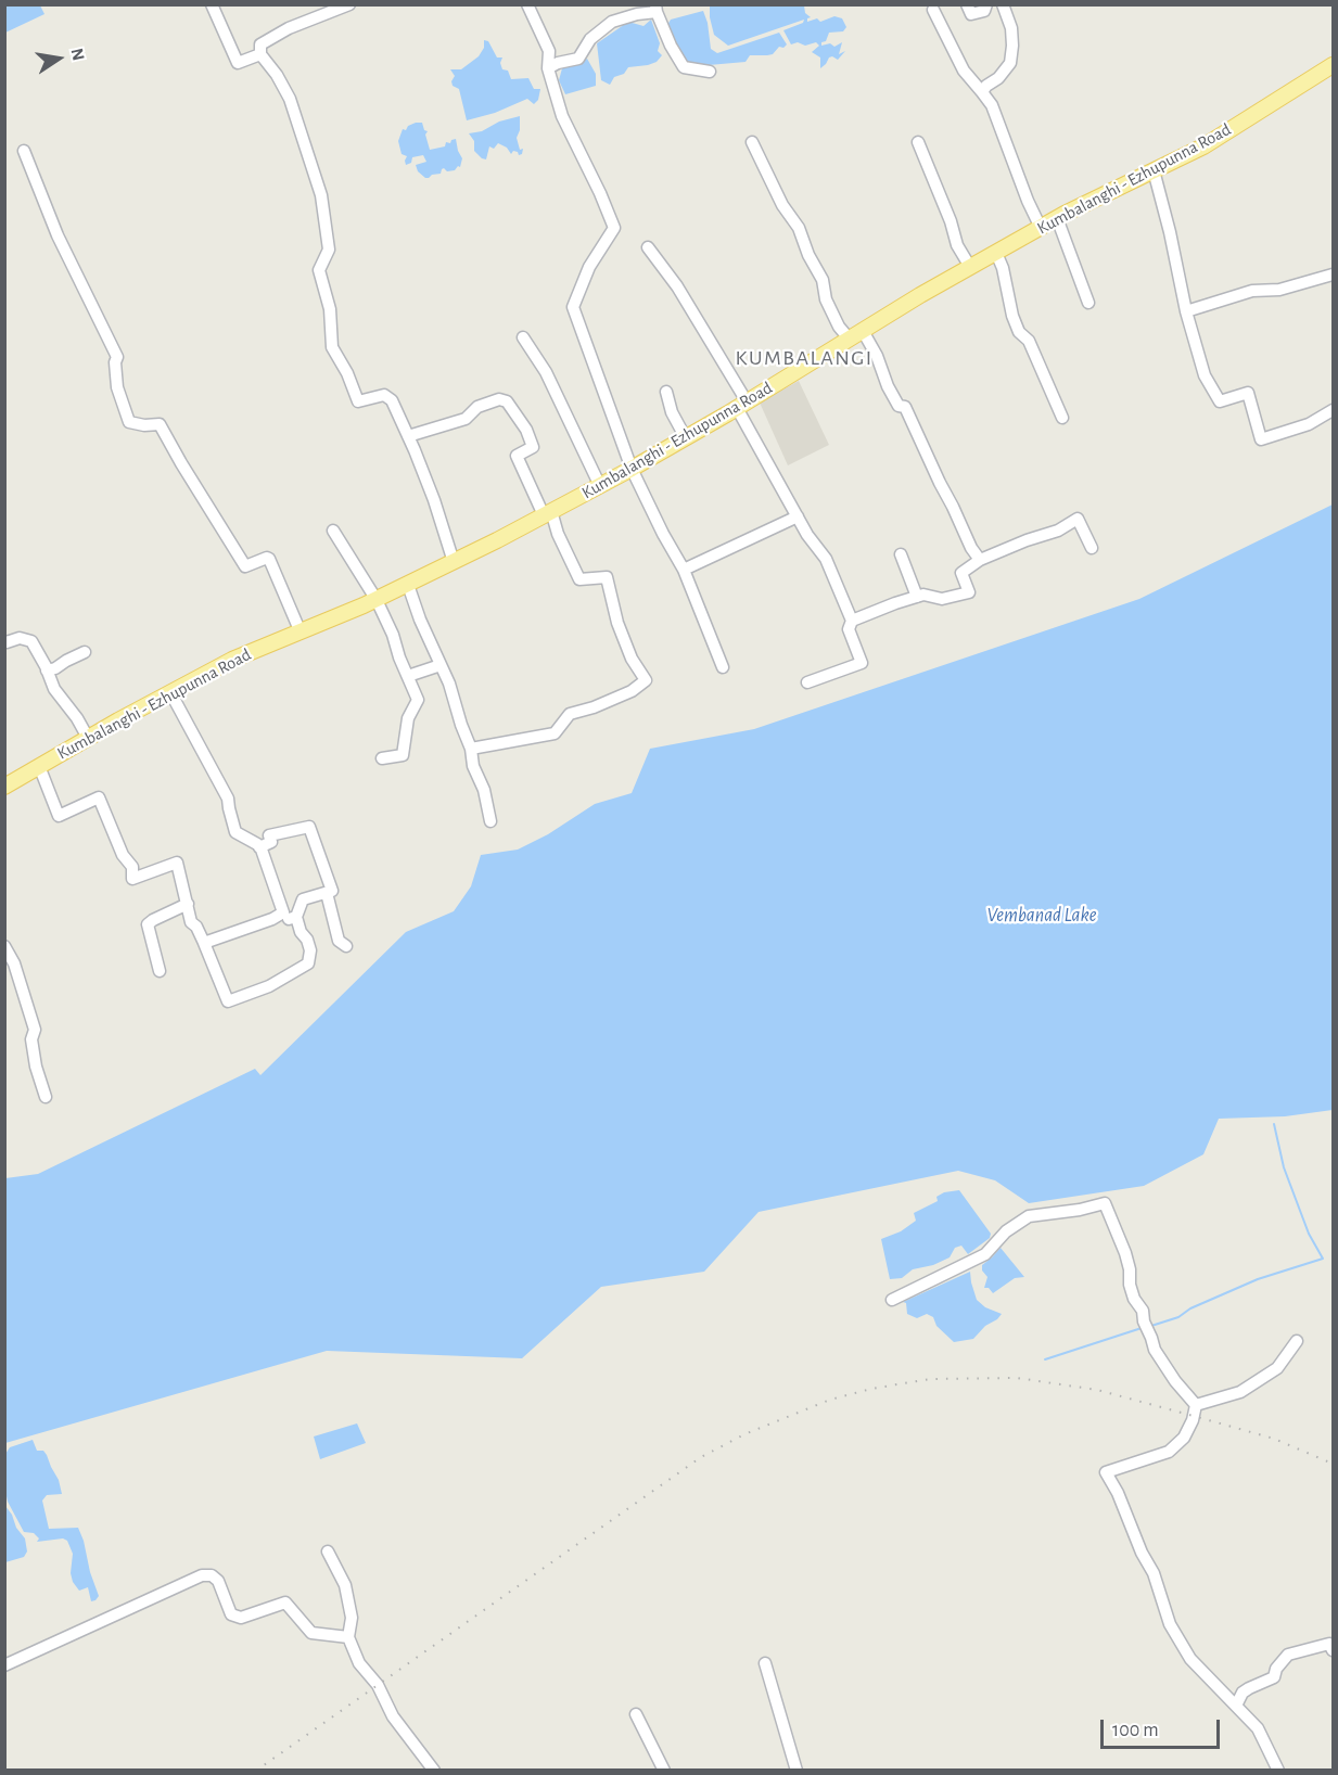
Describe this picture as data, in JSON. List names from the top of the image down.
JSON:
{
  "streets": {
    "main road": ["Kumbalanghi - Ezhupunna Road"]
  },
  "districts": ["KUMBALANGI"],
  "water": ["Vembanad Lake"],
  "scale_bar": "100 m",
  "north": "right"
}
